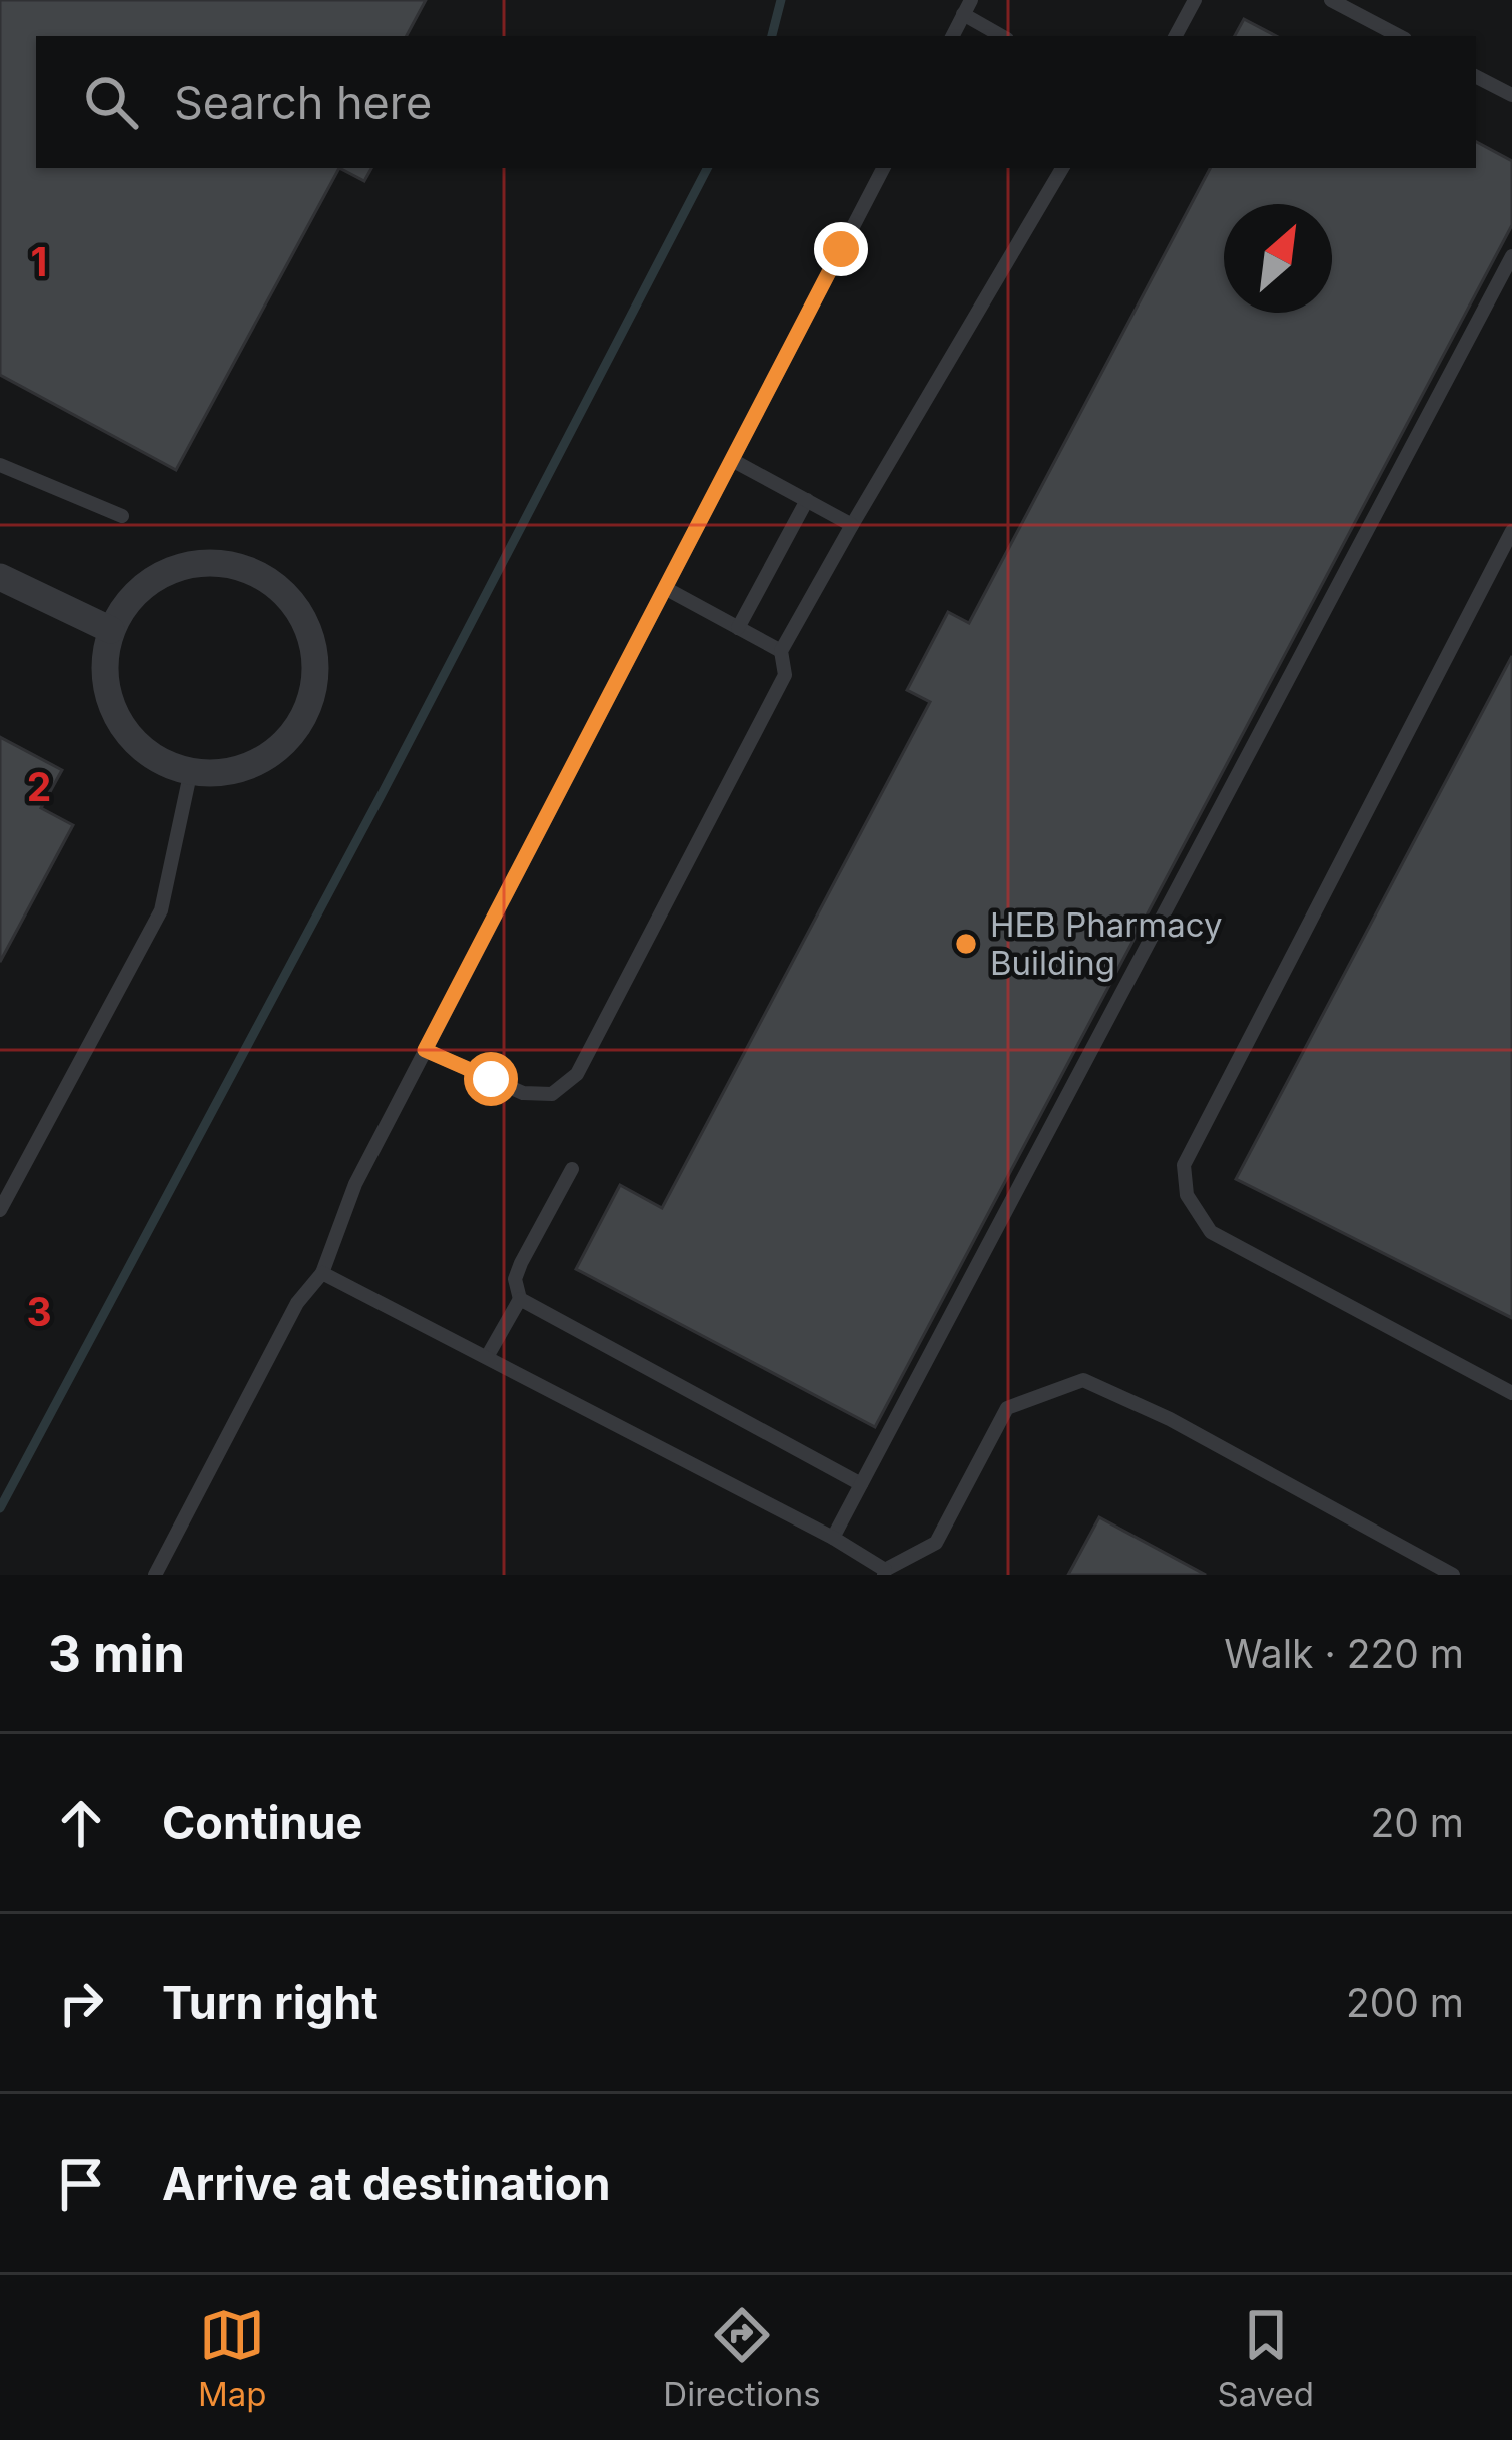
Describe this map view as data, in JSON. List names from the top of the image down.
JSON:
{
  "places": ["HEB Pharmacy Building"],
  "north": "top right",
  "page": {
    "search": "Search here",
    "heading": ["3 min", "Walk · 220 m"],
    "list": [
      ["Continue", "20 m"],
      ["Turn right", "200 m"],
      "Arrive at destination"
    ],
    "nav": ["Map", "Directions", "Saved"]
  },
  "grid": {
    "rows": ["1", "2", "3"]
  }
}
